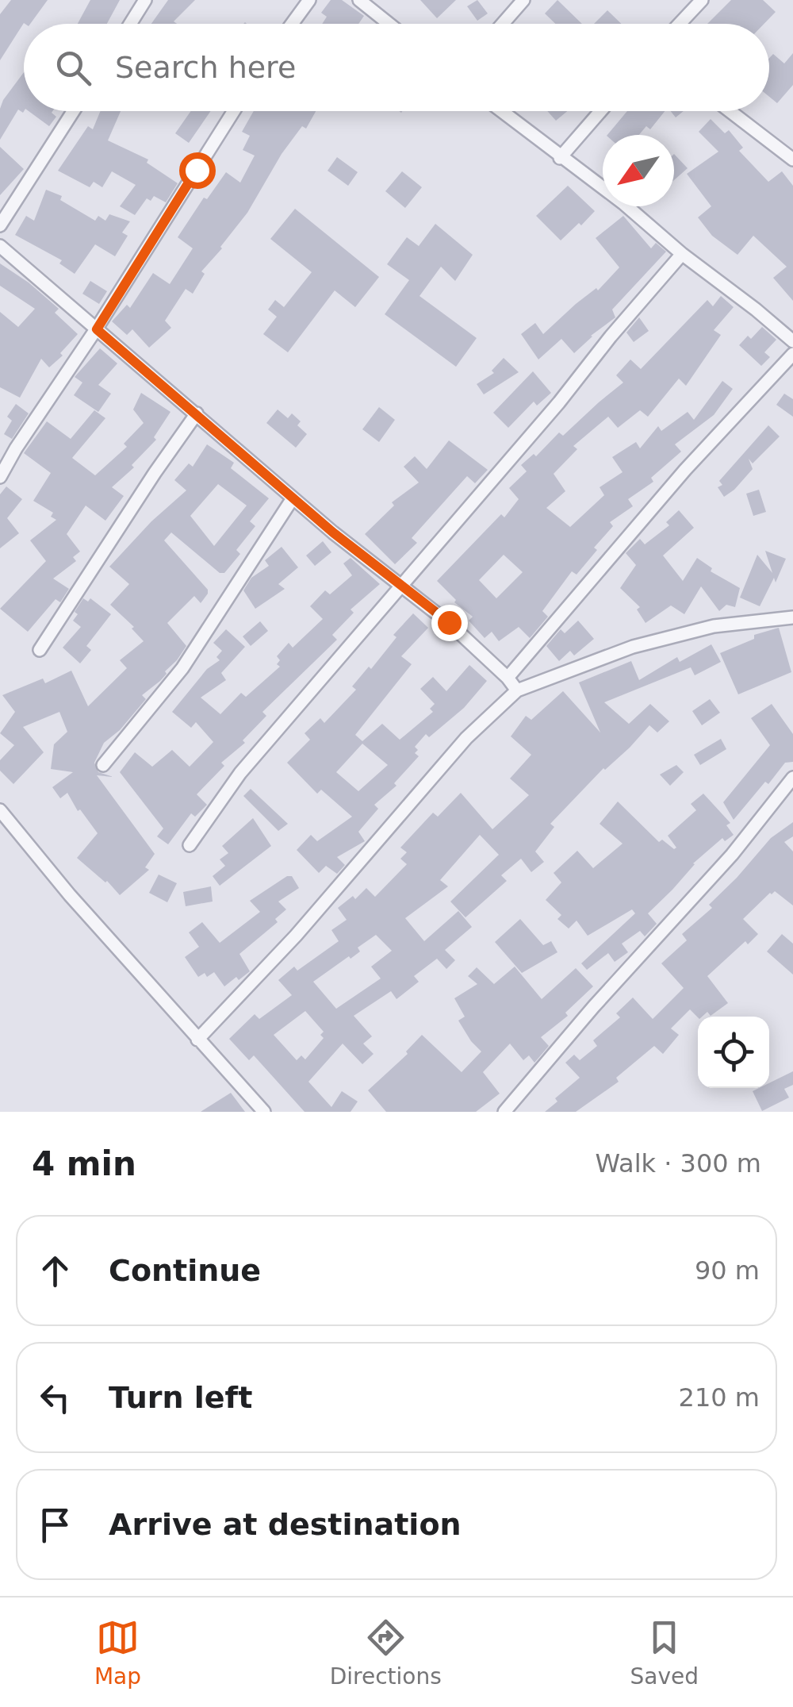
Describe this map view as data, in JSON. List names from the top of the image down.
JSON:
{
  "north": "bottom left",
  "page": {
    "search": "Search here",
    "heading": ["4 min", "Walk · 300 m"],
    "list": [
      ["Continue", "90 m"],
      ["Turn left", "210 m"],
      "Arrive at destination"
    ],
    "nav": ["Map", "Directions", "Saved"]
  }
}
